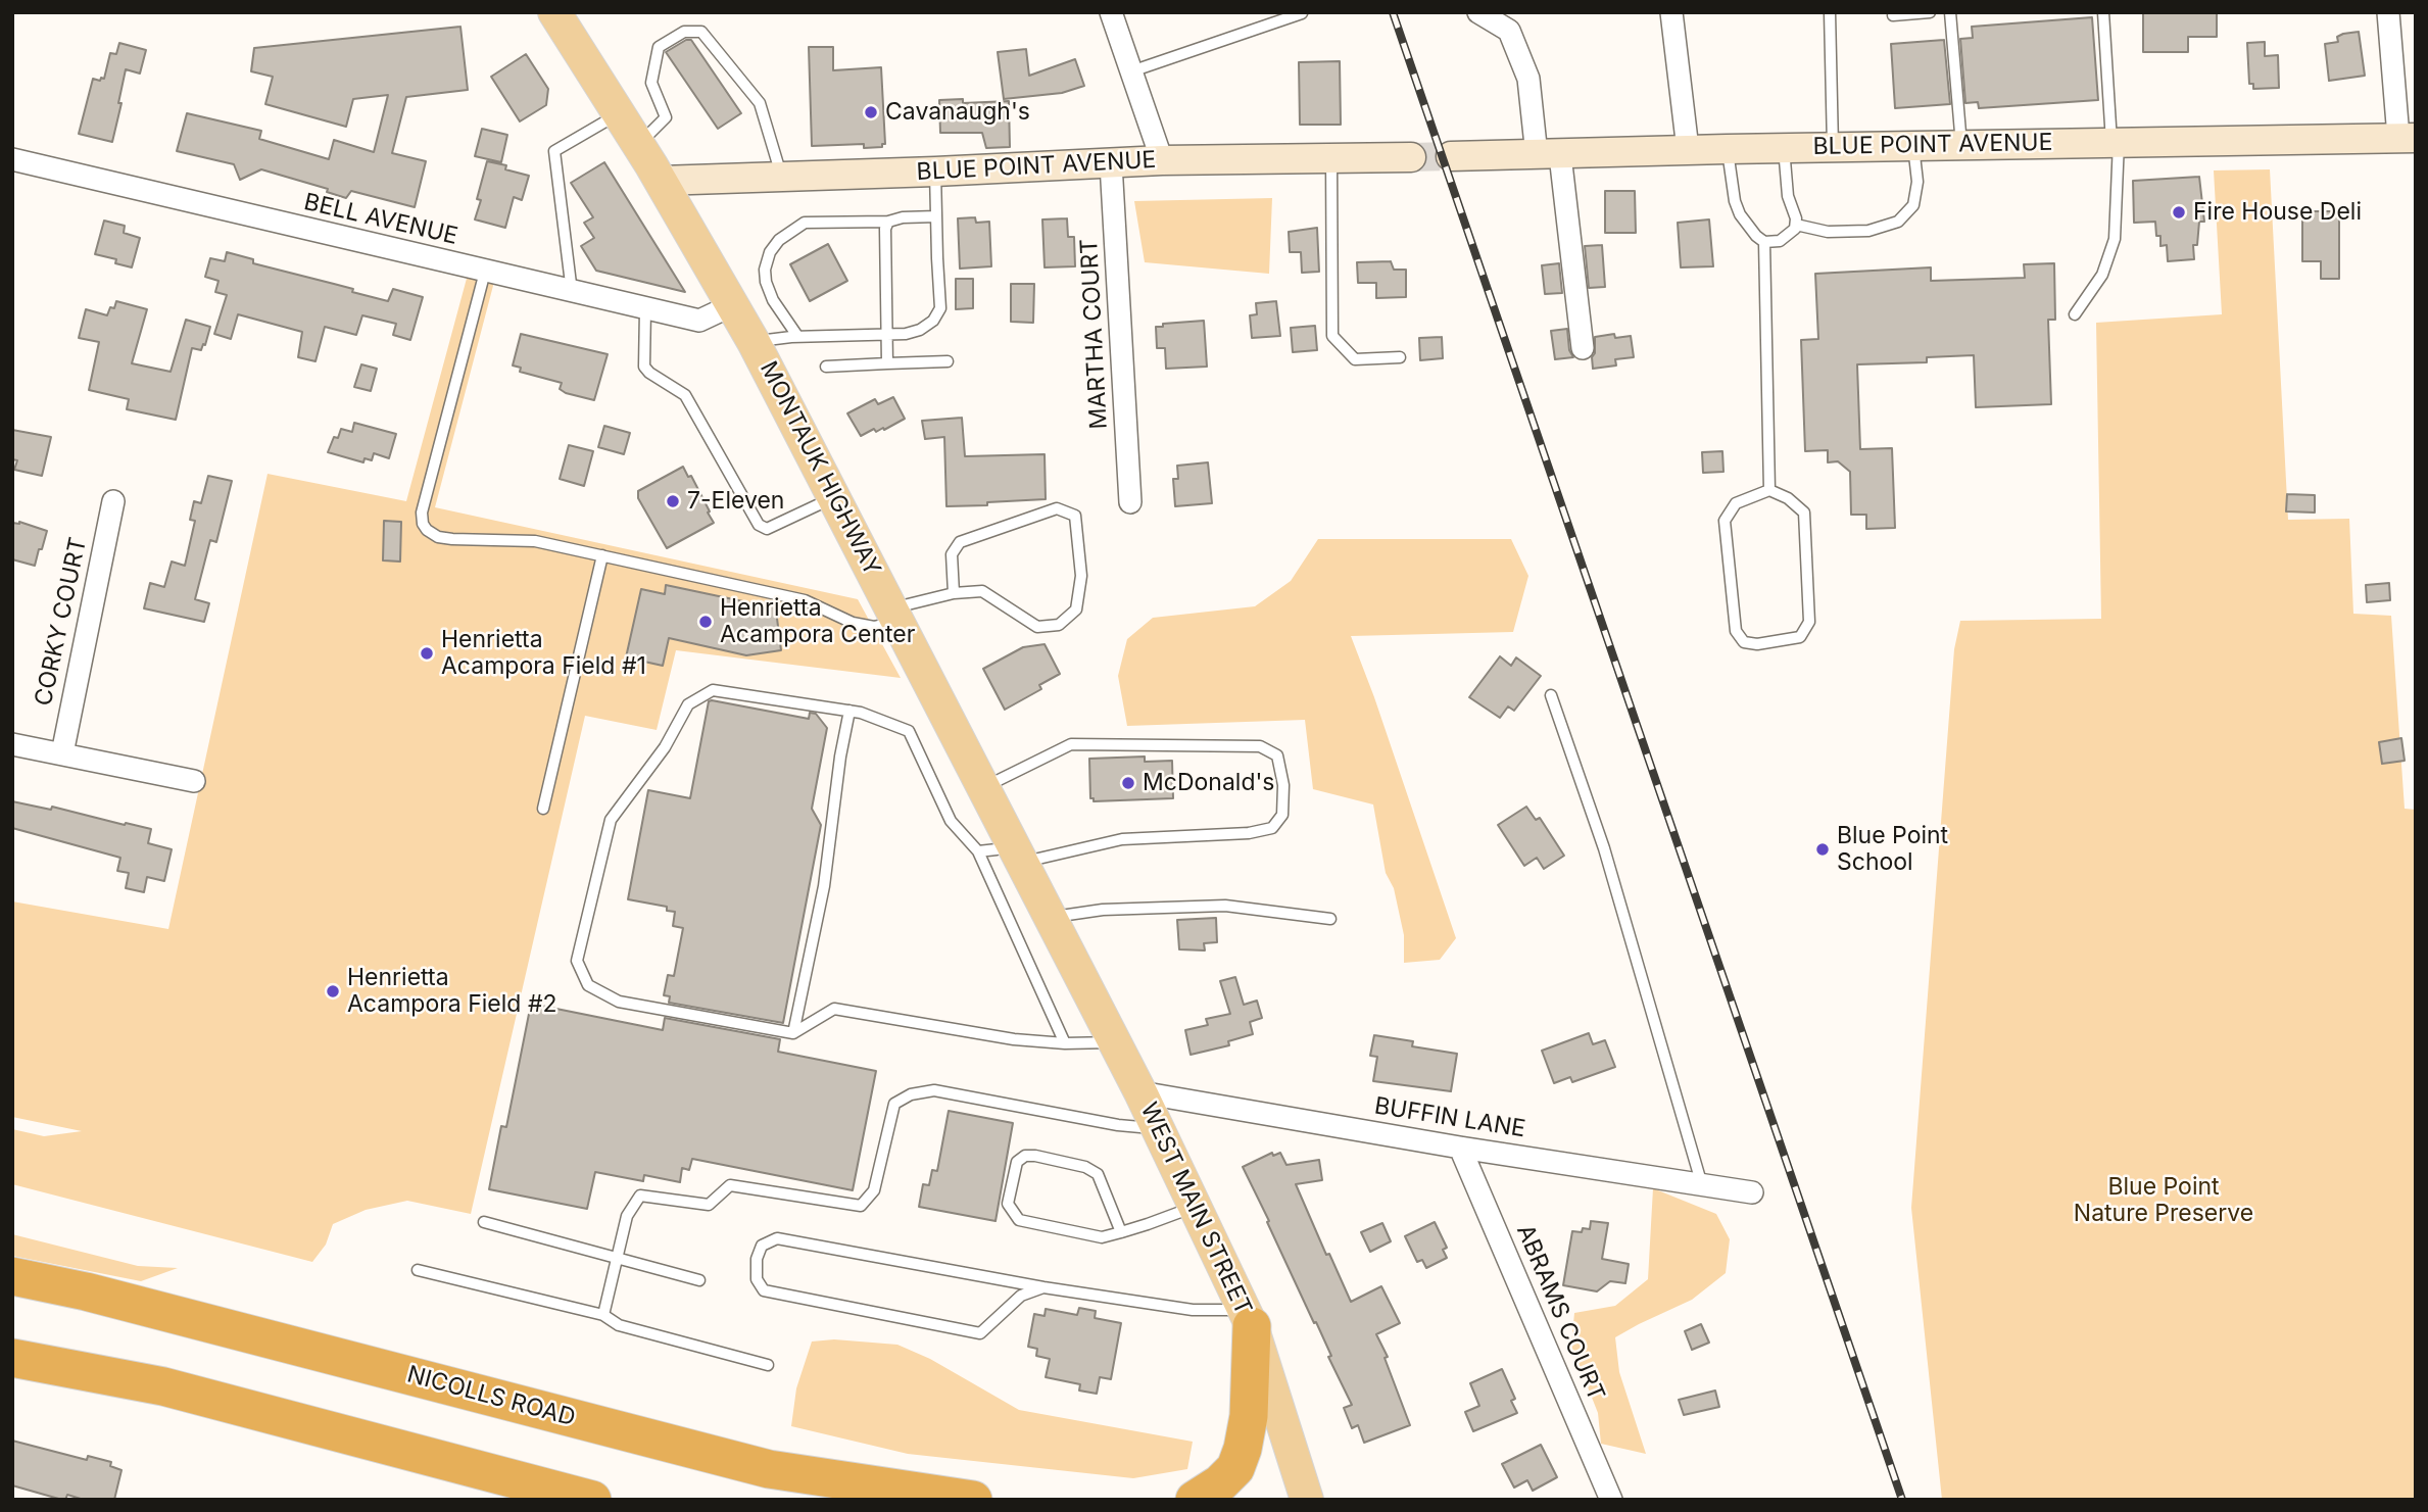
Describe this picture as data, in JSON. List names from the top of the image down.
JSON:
{
  "streets": {
    "highway": ["NICOLLS ROAD"],
    "main road": ["MONTAUK HIGHWAY", "WEST MAIN STREET"],
    "street": [
      "BLUE POINT AVENUE",
      "BELL AVENUE",
      "MARTHA COURT",
      "CORKY COURT",
      "BUFFIN LANE",
      "ABRAMS COURT"
    ]
  },
  "crossings": [
    ["BLUE POINT AVENUE", "MARTHA COURT"],
    ["BLUE POINT AVENUE", "MONTAUK HIGHWAY"],
    ["BELL AVENUE", "MONTAUK HIGHWAY"],
    ["MONTAUK HIGHWAY", "BUFFIN LANE"],
    ["MONTAUK HIGHWAY", "WEST MAIN STREET"],
    ["BUFFIN LANE", "WEST MAIN STREET"],
    ["BUFFIN LANE", "ABRAMS COURT"]
  ],
  "parks": ["Blue Point Nature Preserve"],
  "places": [
    "Cavanaugh's",
    "Fire House Deli",
    "7-Eleven",
    "Henrietta Acampora Center",
    "Henrietta Acampora Field #1",
    "McDonald's",
    "Blue Point School",
    "Henrietta Acampora Field #2"
  ]
}
